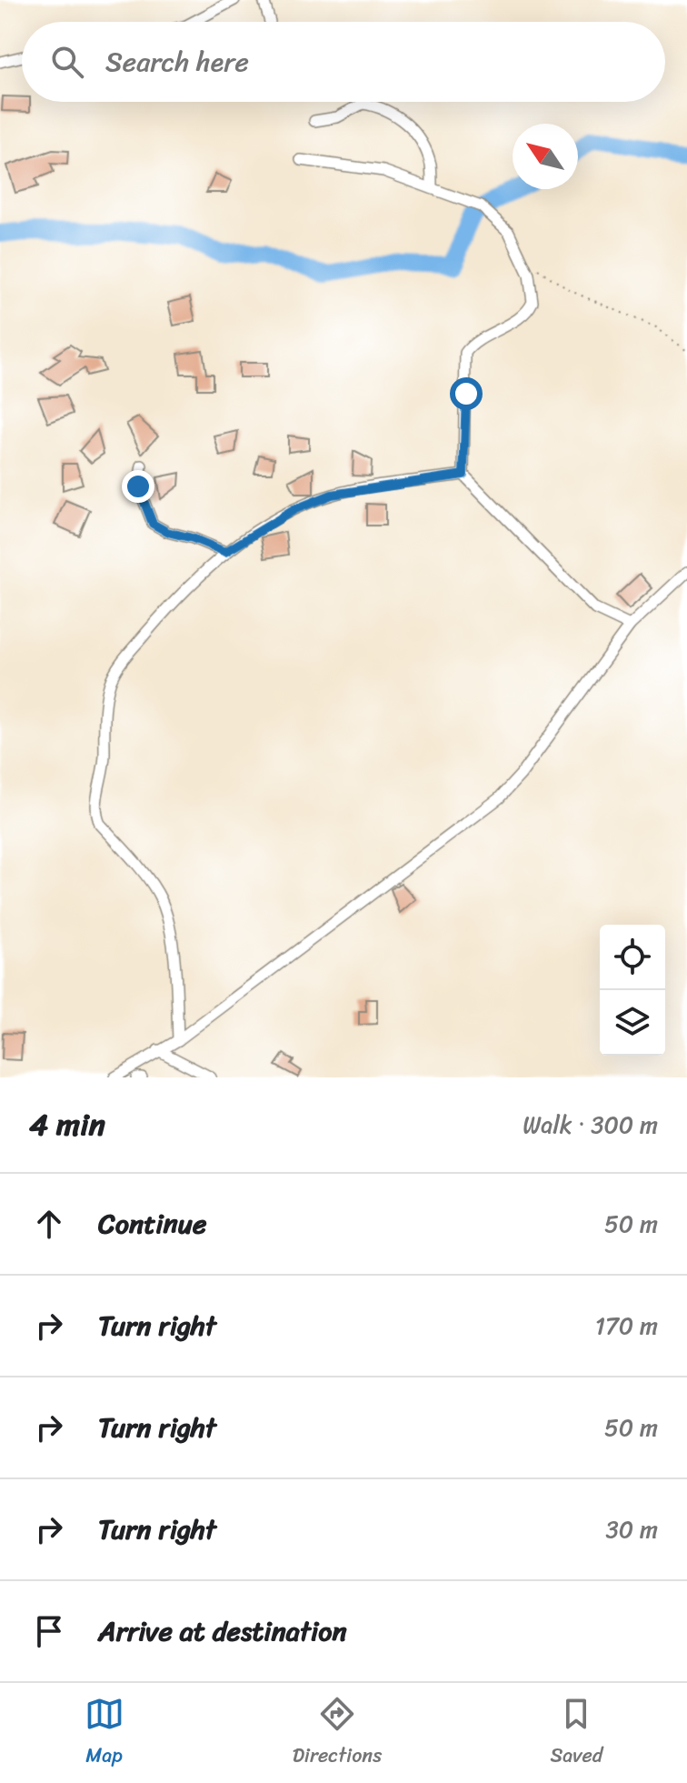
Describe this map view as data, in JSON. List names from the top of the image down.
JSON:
{
  "north": "top left",
  "page": {
    "search": "Search here",
    "heading": ["4 min", "Walk · 300 m"],
    "list": [
      ["Continue", "50 m"],
      ["Turn right", "170 m"],
      ["Turn right", "50 m"],
      ["Turn right", "30 m"],
      "Arrive at destination"
    ],
    "nav": ["Map", "Directions", "Saved"]
  }
}
